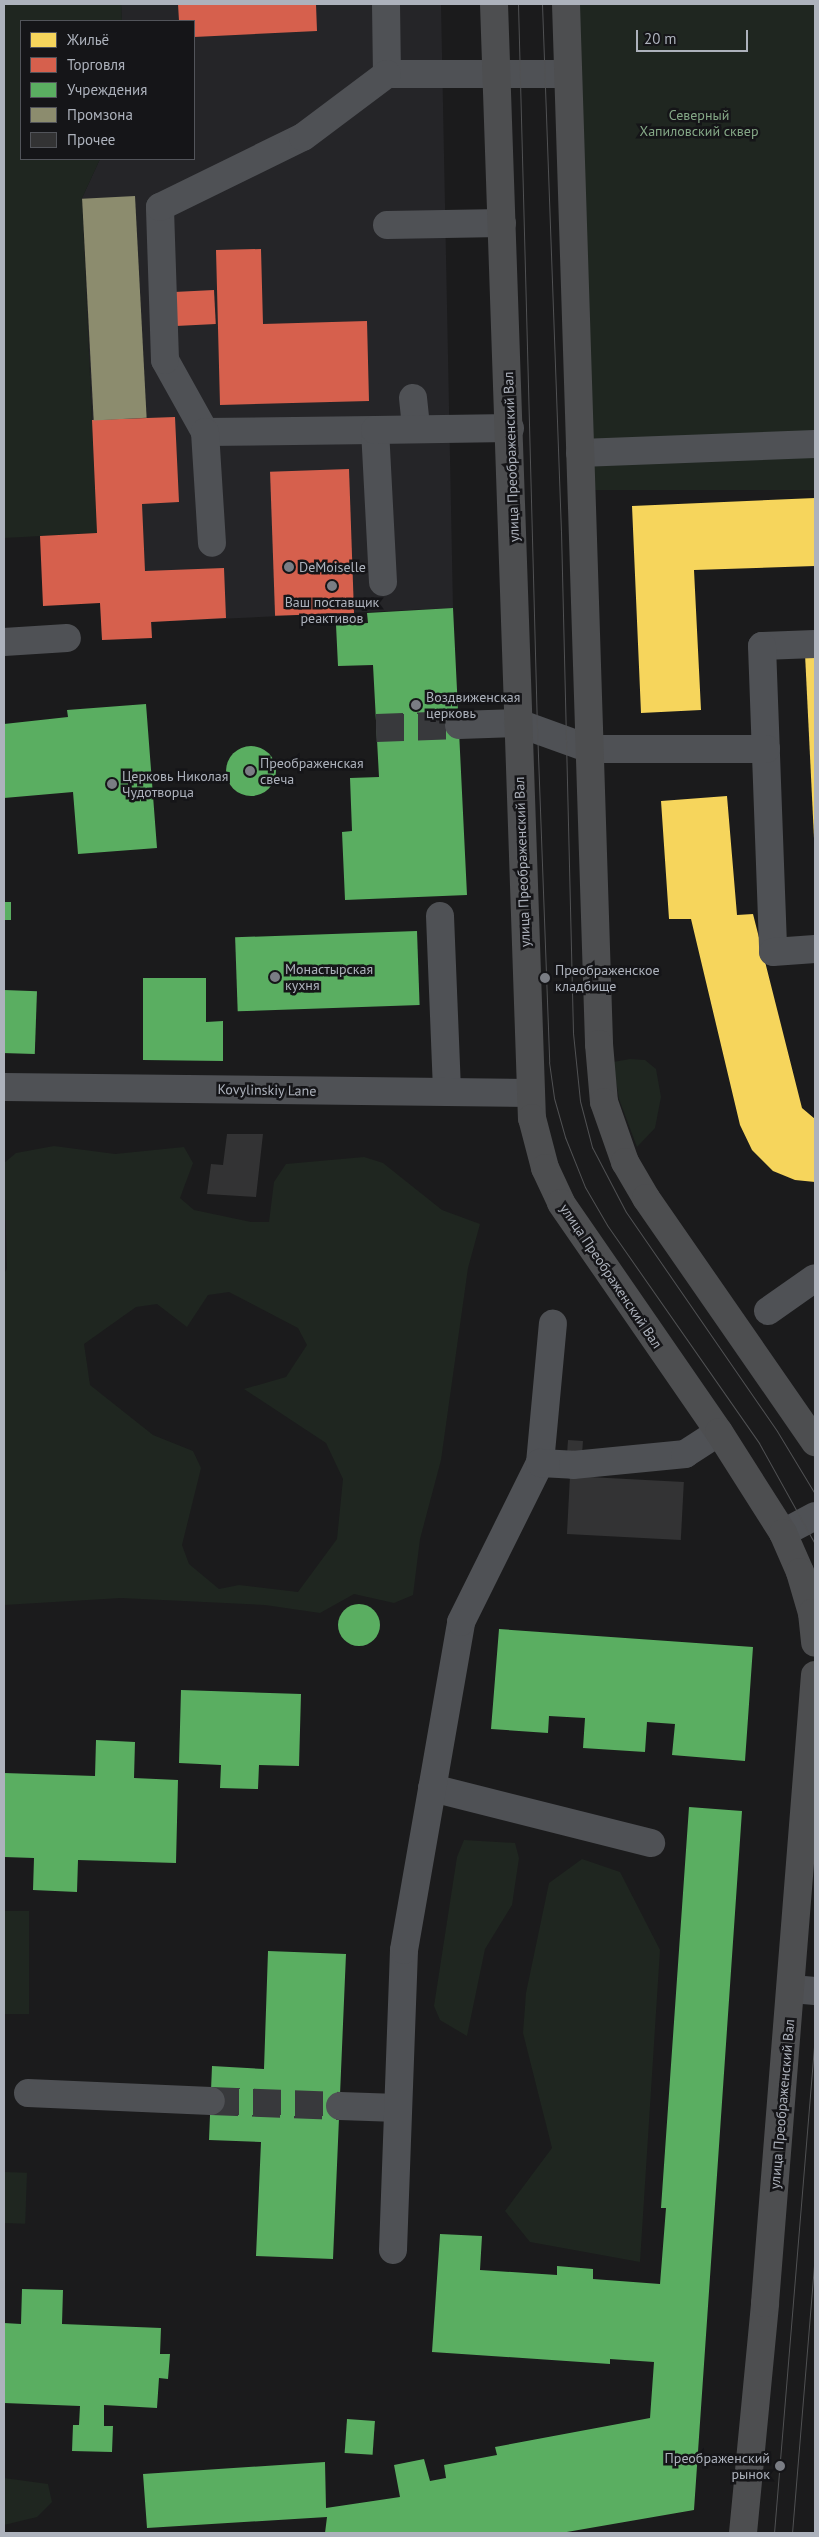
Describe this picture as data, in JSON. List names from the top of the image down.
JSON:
{
  "streets": {
    "main road": ["улица Преображенский Вал"],
    "street": ["Kovylinskiy Lane"]
  },
  "crossings": [
    ["улица Преображенский Вал", "Kovylinskiy Lane"]
  ],
  "parks": ["Северный Хапиловский сквер"],
  "places": [
    "DeMoiselle",
    "Ваш поставщик реактивов",
    "Воздвиженская церковь",
    "Преображенская свеча",
    "Церковь Николая Чудотворца",
    "Монастырская кухня",
    "Преображенское кладбище",
    "Преображенский рынок"
  ],
  "legend": [
    "Жильё",
    "Торговля",
    "Учреждения",
    "Промзона",
    "Прочее"
  ],
  "scale_bar": "20 m"
}
